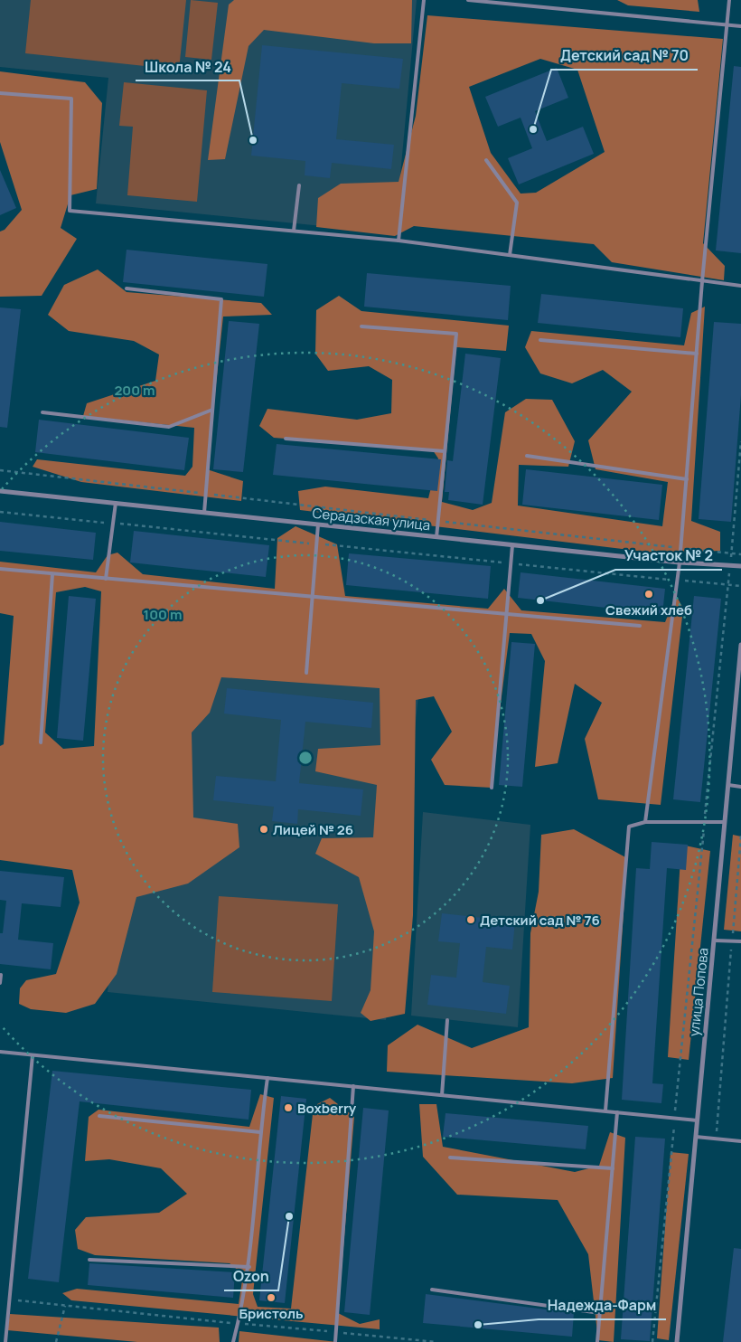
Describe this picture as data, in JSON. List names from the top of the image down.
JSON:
{
  "streets": {
    "street": ["Серадзская улица", "улица Попова"]
  },
  "places": [
    "Детский сад № 70",
    "Школа № 24",
    "Свежий хлеб",
    "Участок № 2",
    "Лицей № 26",
    "Детский сад № 76",
    "Boxberry",
    "Ozon",
    "Бристоль",
    "Надежда-Фарм"
  ],
  "rings": ["200 m", "100 m"]
}
